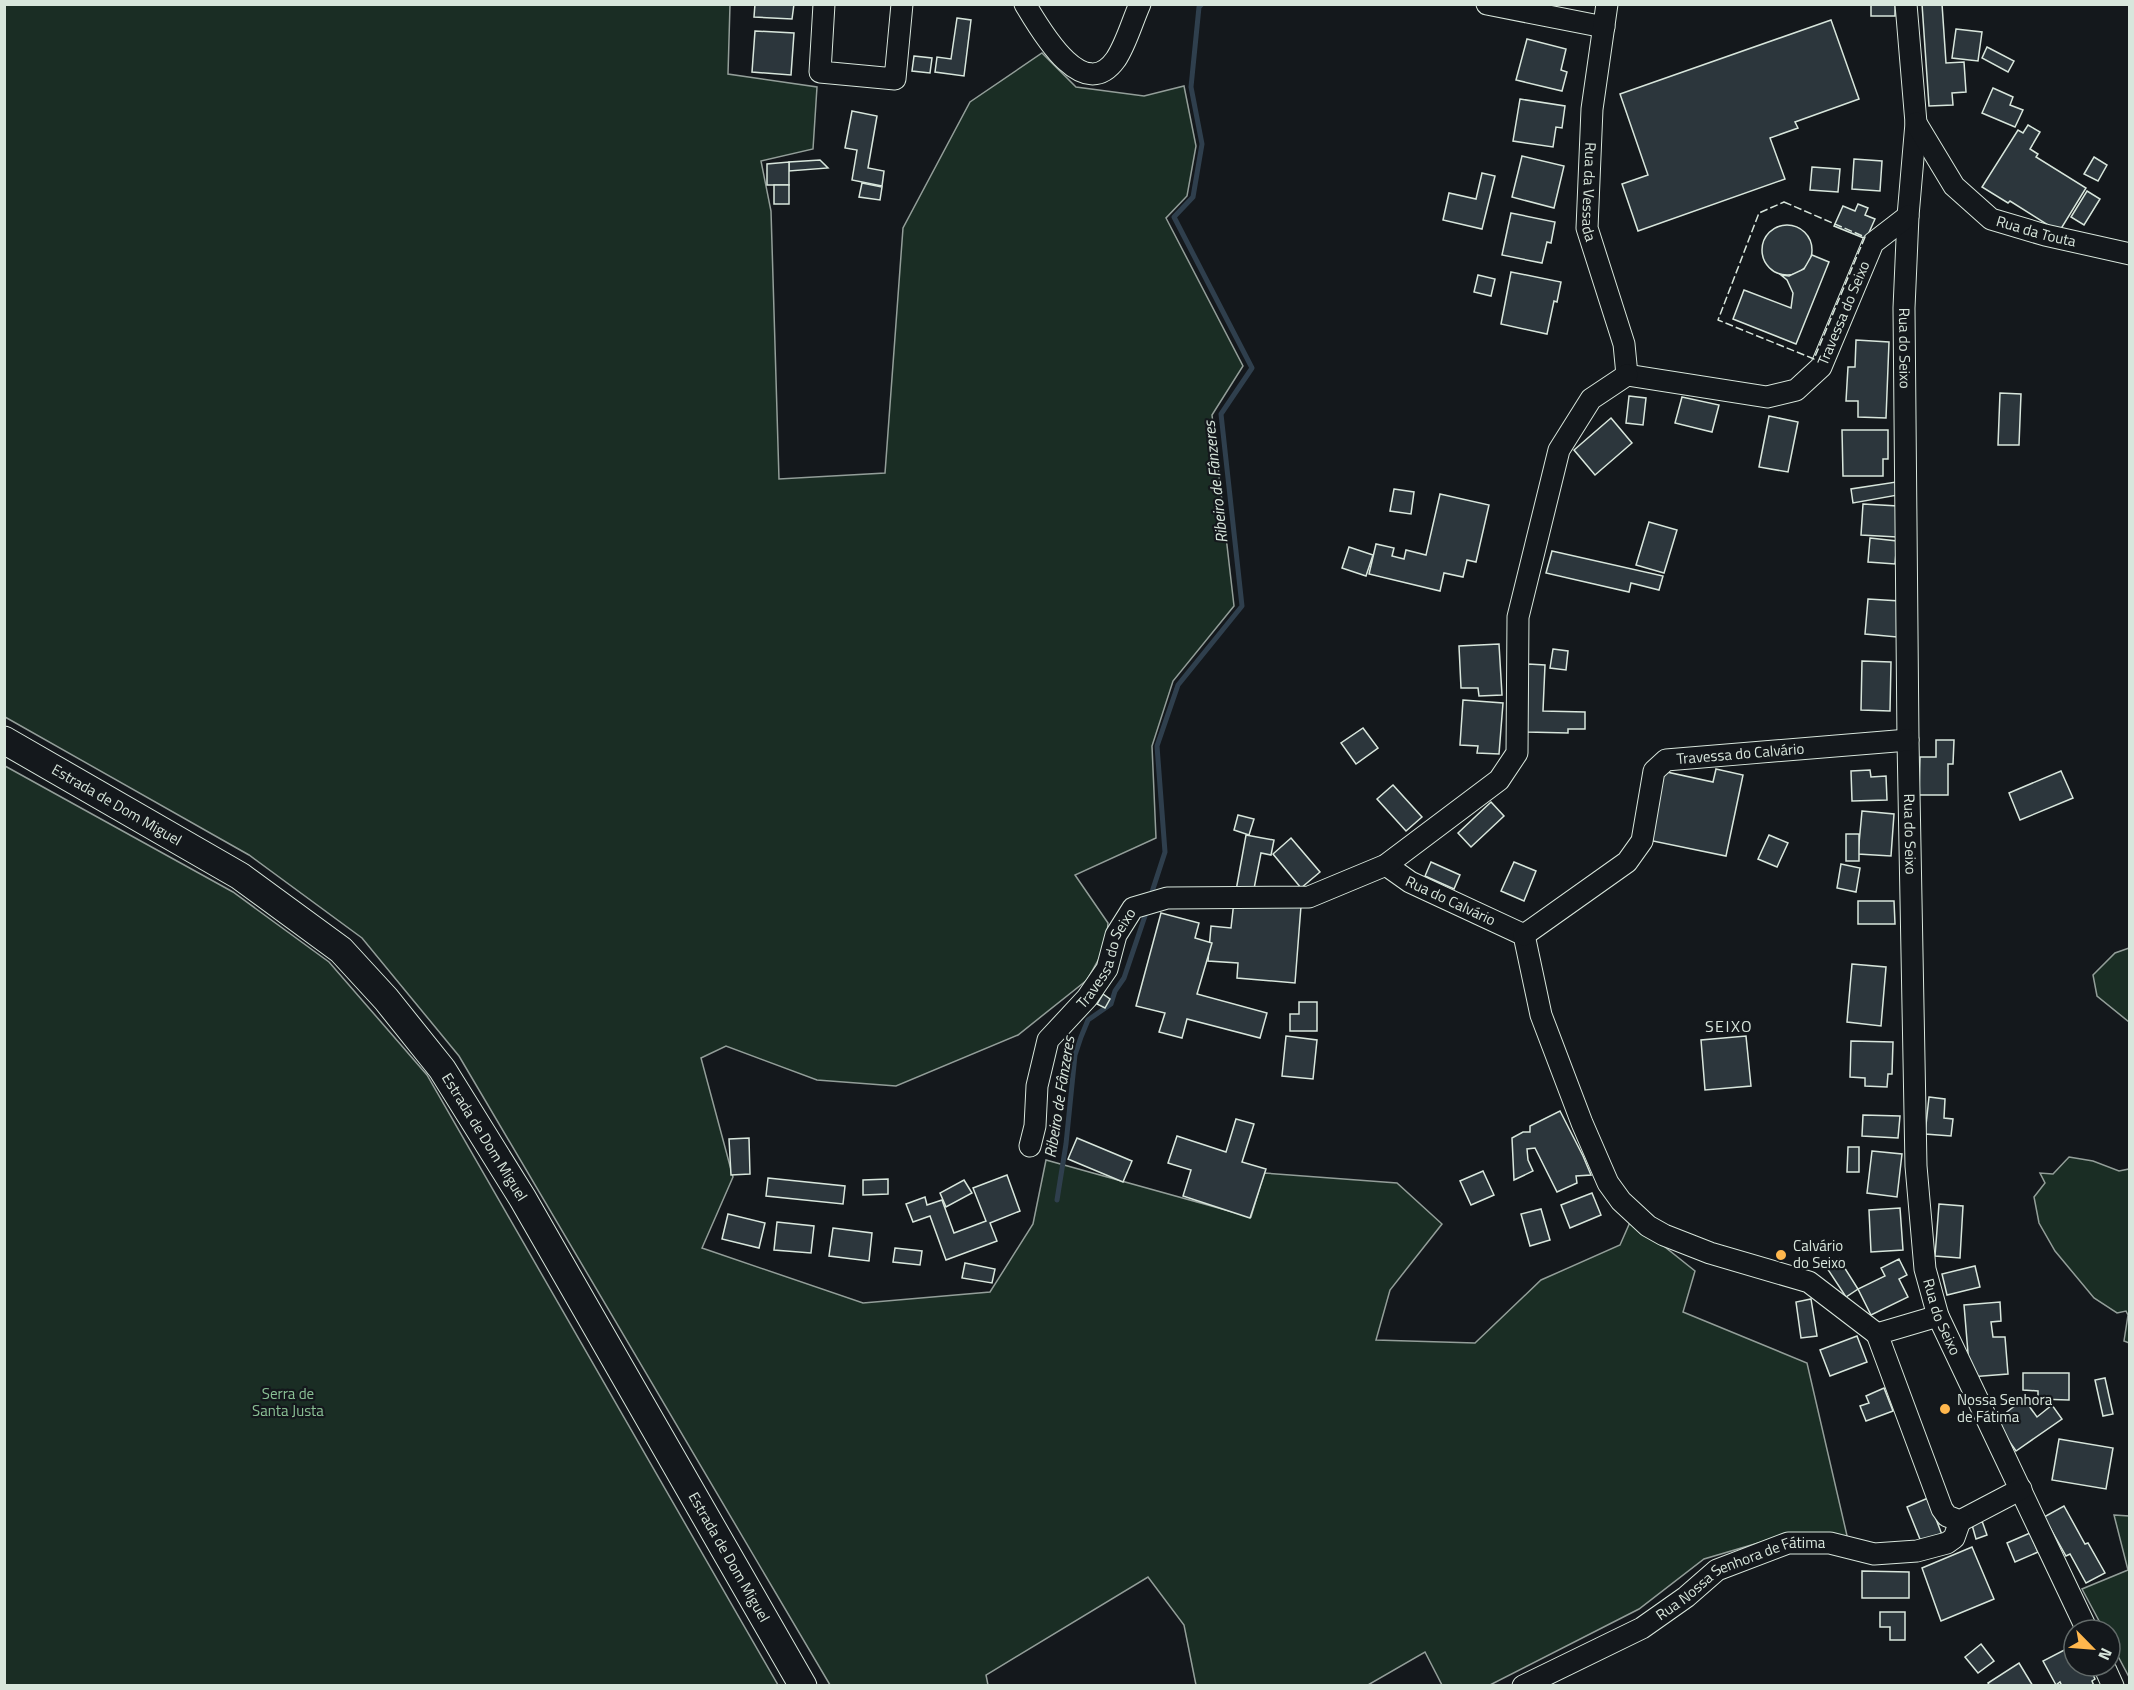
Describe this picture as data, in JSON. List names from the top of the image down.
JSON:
{
  "streets": {
    "main road": ["Estrada de Dom Miguel"],
    "street": [
      "Rua da Vessada",
      "Rua da Touta",
      "Travessa do Seixo",
      "Rua do Seixo",
      "Travessa do Calvário",
      "Rua do Calvário",
      "Rua Nossa Senhora de Fátima"
    ]
  },
  "crossings": [
    ["Rua da Vessada", "Travessa do Seixo"],
    ["Rua da Vessada", "Rua do Calvário"],
    ["Rua da Touta", "Rua do Seixo"],
    ["Travessa do Seixo", "Rua do Seixo"],
    ["Travessa do Seixo", "Rua do Calvário"],
    ["Rua do Seixo", "Travessa do Calvário"],
    ["Travessa do Calvário", "Rua do Calvário"]
  ],
  "districts": ["SEIXO"],
  "water": ["Ribeiro de Fânzeres"],
  "parks": ["Serra de Santa Justa"],
  "places": ["Calvário do Seixo", "Nossa Senhora de Fátima"],
  "north": "bottom right"
}
